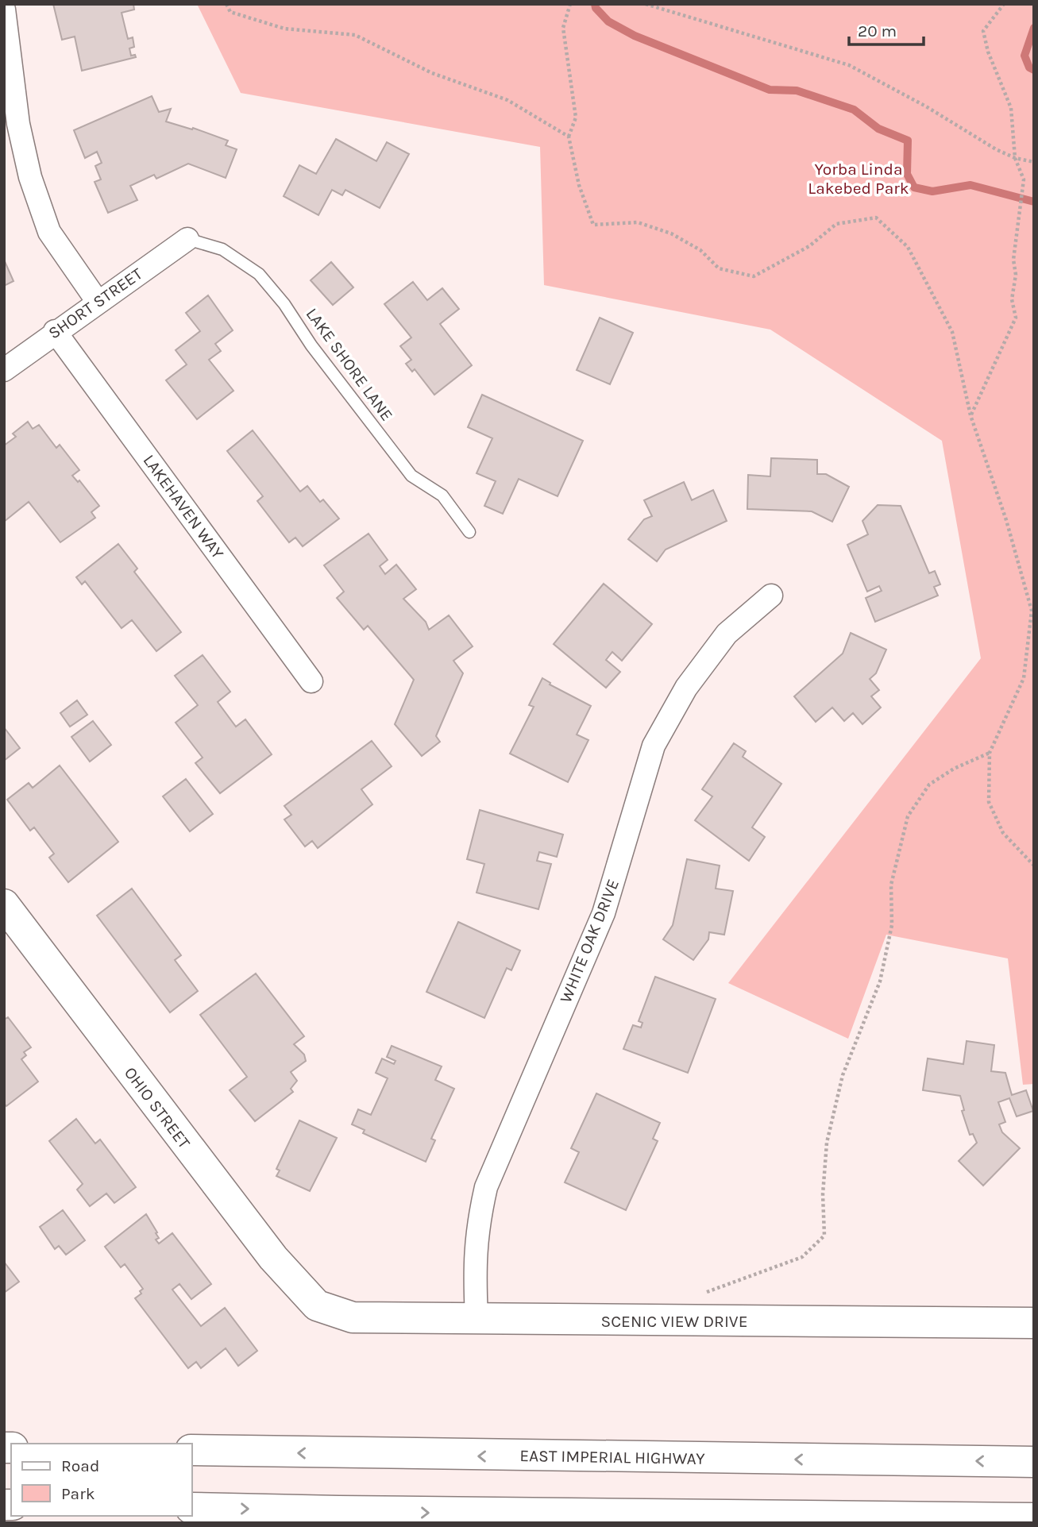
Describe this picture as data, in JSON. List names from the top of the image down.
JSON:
{
  "streets": {
    "main road": ["OHIO STREET", "SCENIC VIEW DRIVE", "EAST IMPERIAL HIGHWAY"],
    "street": ["SHORT STREET", "LAKEHAVEN WAY", "WHITE OAK DRIVE"],
    "lane": ["LAKE SHORE LANE"]
  },
  "crossings": [
    ["SHORT STREET", "LAKE SHORE LANE"],
    ["SHORT STREET", "LAKEHAVEN WAY"],
    ["WHITE OAK DRIVE", "SCENIC VIEW DRIVE"],
    ["OHIO STREET", "SCENIC VIEW DRIVE"]
  ],
  "parks": ["Yorba Linda Lakebed Park"],
  "legend": ["Road", "Park"],
  "scale_bar": "20 m"
}
